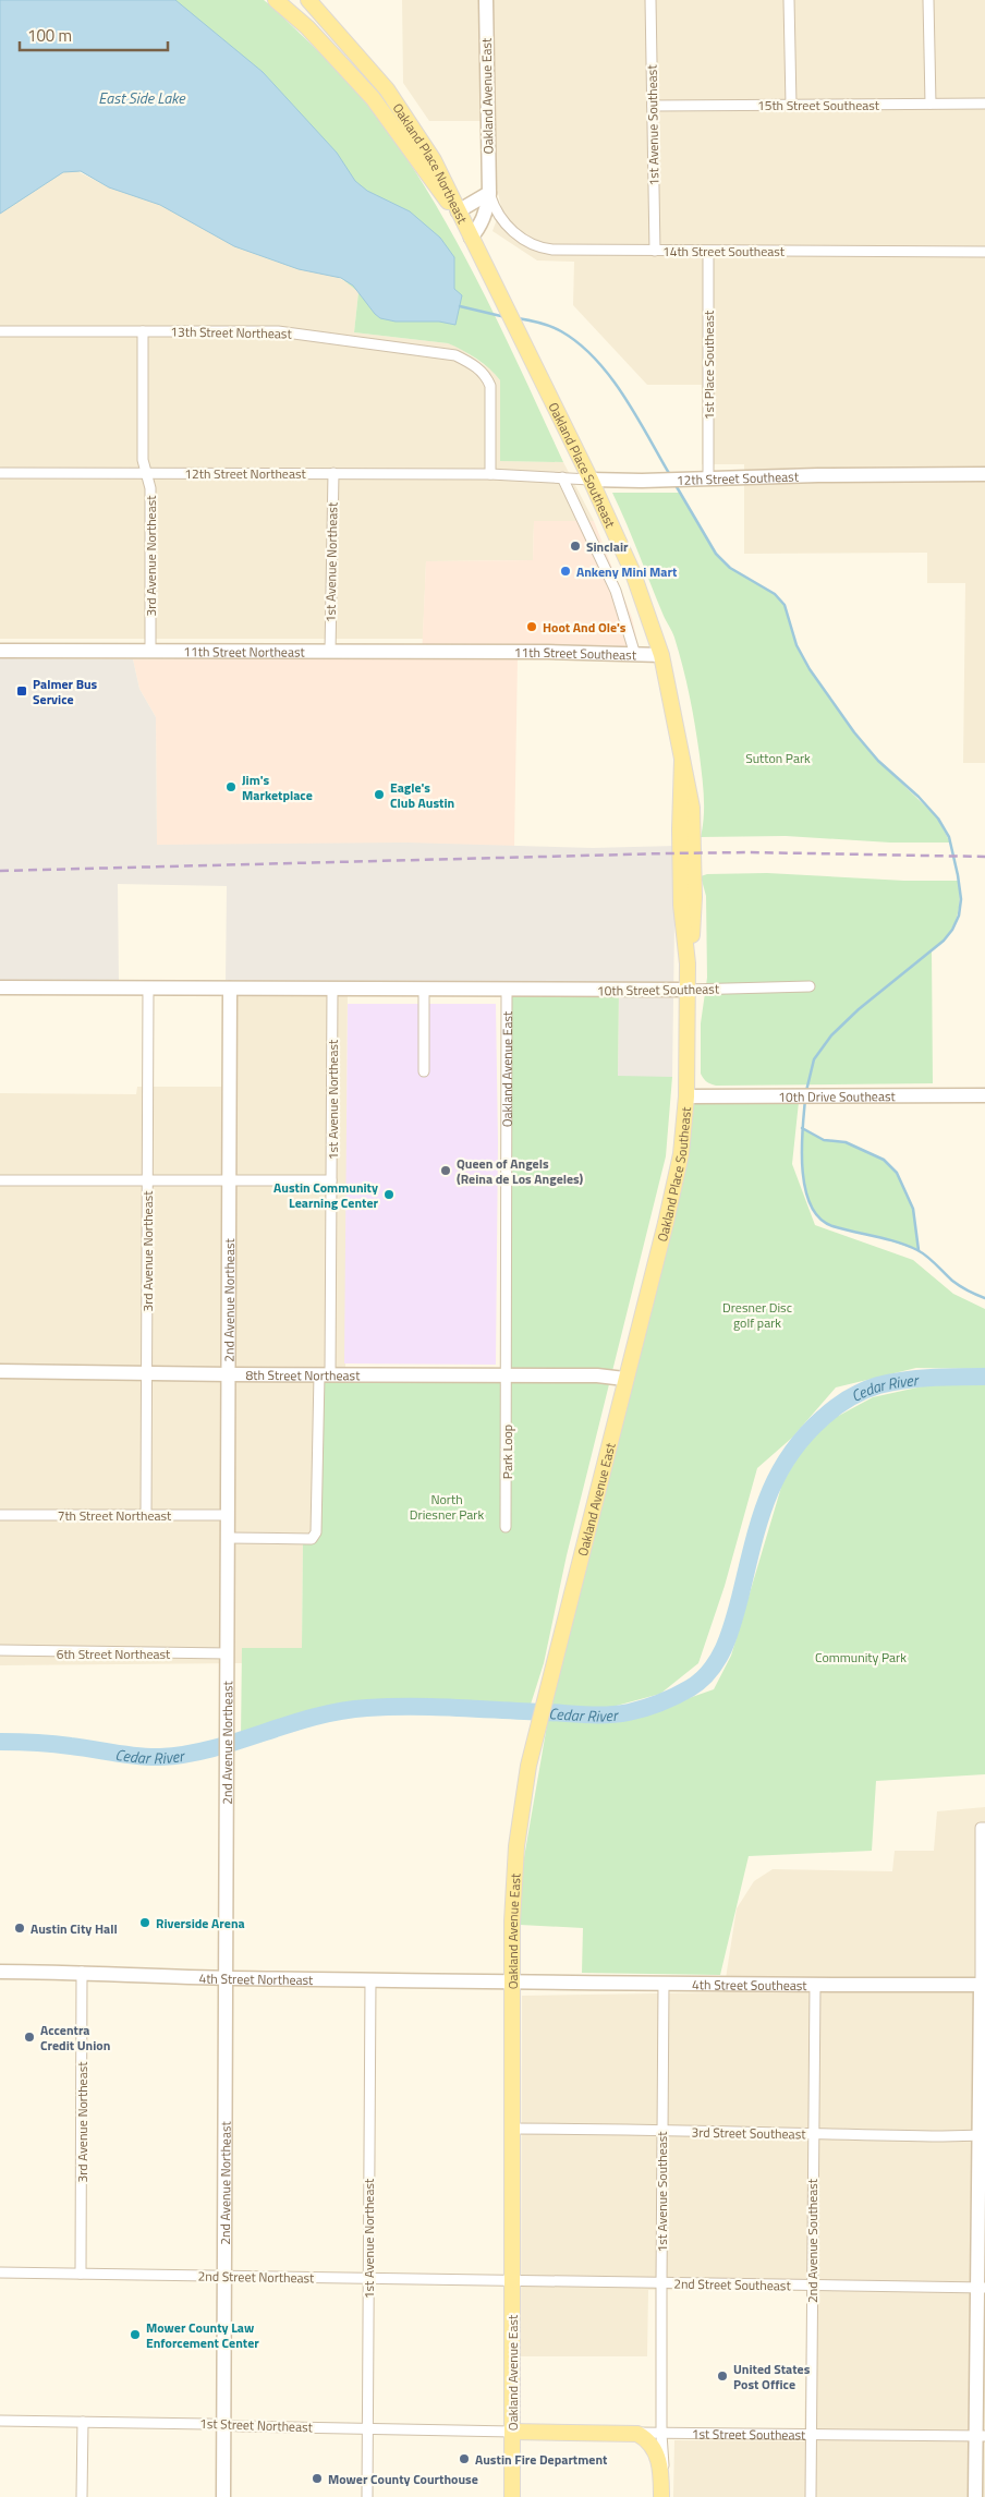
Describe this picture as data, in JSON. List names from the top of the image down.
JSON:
{
  "streets": {
    "main road": [
      "Oakland Avenue East",
      "Oakland Place Northeast",
      "Oakland Place Southeast",
      "1st Street Southeast"
    ],
    "street": [
      "15th Street Southeast",
      "1st Avenue Southeast",
      "14th Street Southeast",
      "13th Street Northeast",
      "1st Place Southeast",
      "12th Street Northeast",
      "12th Street Southeast",
      "3rd Avenue Northeast",
      "1st Avenue Northeast",
      "11th Street Northeast",
      "11th Street Southeast",
      "10th Street Southeast",
      "10th Drive Southeast",
      "2nd Avenue Northeast",
      "8th Street Northeast",
      "Park Loop",
      "7th Street Northeast",
      "6th Street Northeast",
      "4th Street Northeast",
      "4th Street Southeast",
      "3rd Street Southeast",
      "2nd Avenue Southeast",
      "2nd Street Northeast",
      "2nd Street Southeast",
      "1st Street Northeast"
    ]
  },
  "crossings": [
    ["Oakland Avenue East", "14th Street Southeast"],
    ["Oakland Avenue East", "Oakland Place Southeast"],
    ["Oakland Avenue East", "10th Street Southeast"],
    ["Oakland Avenue East", "8th Street Northeast"],
    ["Oakland Avenue East", "Park Loop"],
    ["Oakland Avenue East", "4th Street Northeast"],
    ["Oakland Avenue East", "4th Street Southeast"],
    ["Oakland Avenue East", "3rd Street Southeast"],
    ["Oakland Avenue East", "2nd Street Northeast"],
    ["Oakland Avenue East", "2nd Street Southeast"],
    ["Oakland Avenue East", "1st Street Northeast"],
    ["Oakland Avenue East", "1st Street Southeast"],
    ["15th Street Southeast", "1st Avenue Southeast"],
    ["1st Avenue Southeast", "14th Street Southeast"],
    ["1st Avenue Southeast", "4th Street Southeast"],
    ["1st Avenue Southeast", "3rd Street Southeast"],
    ["1st Avenue Southeast", "2nd Street Southeast"],
    ["1st Avenue Southeast", "1st Street Southeast"],
    ["Oakland Place Northeast", "Oakland Place Southeast"],
    ["14th Street Southeast", "1st Place Southeast"],
    ["13th Street Northeast", "12th Street Northeast"],
    ["13th Street Northeast", "12th Street Southeast"],
    ["13th Street Northeast", "3rd Avenue Northeast"],
    ["1st Place Southeast", "12th Street Southeast"],
    ["Oakland Place Southeast", "12th Street Southeast"],
    ["Oakland Place Southeast", "11th Street Southeast"],
    ["Oakland Place Southeast", "10th Street Southeast"],
    ["Oakland Place Southeast", "10th Drive Southeast"],
    ["Oakland Place Southeast", "8th Street Northeast"],
    ["12th Street Northeast", "12th Street Southeast"],
    ["12th Street Northeast", "3rd Avenue Northeast"],
    ["12th Street Northeast", "1st Avenue Northeast"],
    ["3rd Avenue Northeast", "11th Street Northeast"],
    ["3rd Avenue Northeast", "10th Street Southeast"],
    ["3rd Avenue Northeast", "8th Street Northeast"],
    ["3rd Avenue Northeast", "7th Street Northeast"],
    ["3rd Avenue Northeast", "4th Street Northeast"],
    ["3rd Avenue Northeast", "2nd Street Northeast"],
    ["1st Avenue Northeast", "11th Street Northeast"],
    ["1st Avenue Northeast", "10th Street Southeast"],
    ["1st Avenue Northeast", "2nd Avenue Northeast"],
    ["1st Avenue Northeast", "8th Street Northeast"],
    ["1st Avenue Northeast", "4th Street Northeast"],
    ["1st Avenue Northeast", "2nd Street Northeast"],
    ["1st Avenue Northeast", "1st Street Northeast"],
    ["11th Street Northeast", "11th Street Southeast"],
    ["10th Street Southeast", "2nd Avenue Northeast"],
    ["2nd Avenue Northeast", "8th Street Northeast"],
    ["2nd Avenue Northeast", "7th Street Northeast"],
    ["2nd Avenue Northeast", "6th Street Northeast"],
    ["2nd Avenue Northeast", "4th Street Northeast"],
    ["2nd Avenue Northeast", "2nd Street Northeast"],
    ["2nd Avenue Northeast", "1st Street Northeast"],
    ["8th Street Northeast", "Park Loop"],
    ["4th Street Northeast", "4th Street Southeast"],
    ["4th Street Southeast", "2nd Avenue Southeast"],
    ["3rd Street Southeast", "2nd Avenue Southeast"],
    ["2nd Avenue Southeast", "2nd Street Southeast"],
    ["2nd Avenue Southeast", "1st Street Southeast"],
    ["2nd Street Northeast", "2nd Street Southeast"],
    ["1st Street Northeast", "1st Street Southeast"]
  ],
  "water": ["East Side Lake", "Cedar River"],
  "parks": [
    "Sutton Park",
    "Dresner Disc golf park",
    "North Driesner Park",
    "Community Park"
  ],
  "places": {
    "other": [
      "Sinclair",
      "Ankeny Mini Mart",
      "Hoot And Ole's",
      "Jim's Marketplace",
      "Eagle's Club Austin",
      "Queen of Angels (Reina de Los Angeles)",
      "Austin Community Learning Center",
      "Riverside Arena",
      "Austin City Hall",
      "Accentra Credit Union",
      "Mower County Law Enforcement Center",
      "United States Post Office",
      "Austin Fire Department",
      "Mower County Courthouse"
    ],
    "transit": ["Palmer Bus Service"]
  },
  "scale_bar": "100 m"
}
